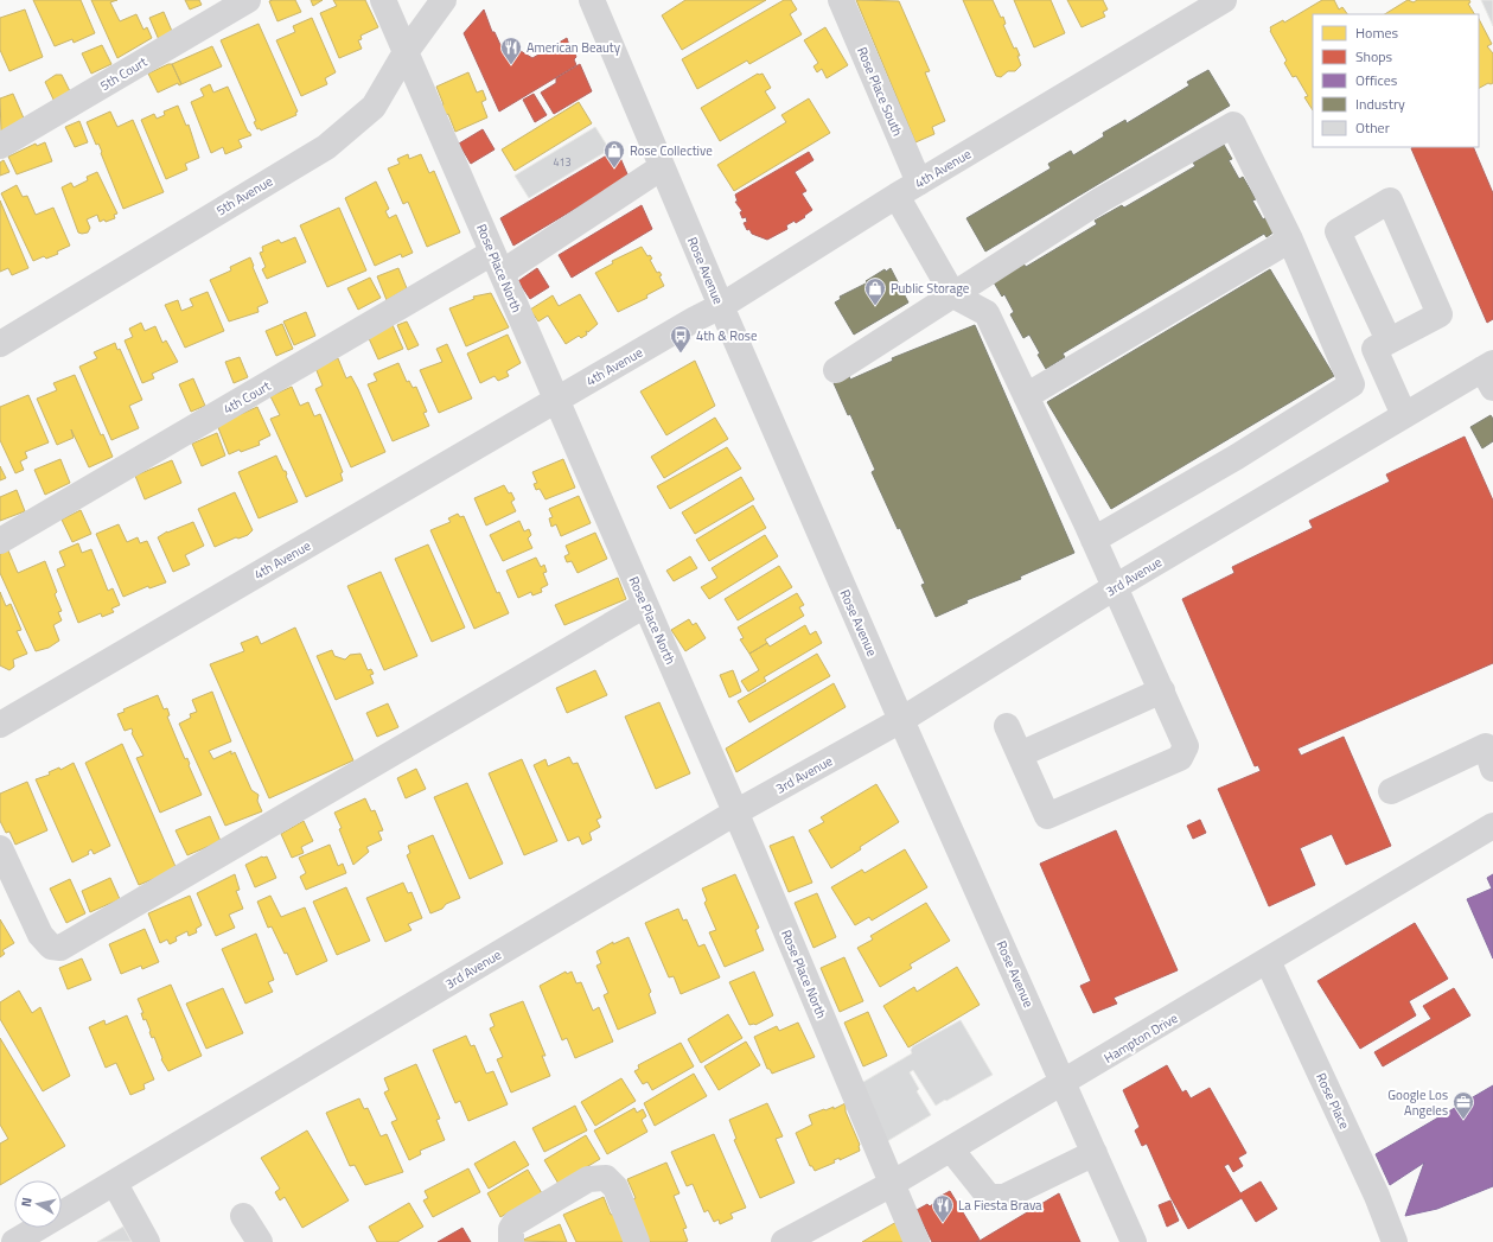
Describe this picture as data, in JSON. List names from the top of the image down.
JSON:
{
  "streets": {
    "street": [
      "5th Court",
      "Rose Place South",
      "4th Avenue",
      "5th Avenue",
      "Rose Place North",
      "Rose Avenue",
      "4th Court",
      "3rd Avenue",
      "Hampton Drive",
      "Rose Place"
    ]
  },
  "crossings": [
    ["Rose Place South", "4th Avenue"],
    ["4th Avenue", "Rose Place North"],
    ["4th Avenue", "Rose Avenue"],
    ["5th Avenue", "Rose Place North"],
    ["Rose Place North", "4th Court"],
    ["Rose Place North", "3rd Avenue"],
    ["Rose Place North", "Hampton Drive"],
    ["Rose Avenue", "4th Court"],
    ["Rose Avenue", "3rd Avenue"],
    ["Rose Avenue", "Hampton Drive"],
    ["Hampton Drive", "Rose Place"]
  ],
  "places": {
    "restaurant": ["American Beauty", "La Fiesta Brava"],
    "shop": ["Rose Collective", "Public Storage"],
    "bus stop": ["4th & Rose"],
    "office": ["Google Los Angeles"]
  },
  "house_numbers": ["413"],
  "legend": [
    "Homes",
    "Shops",
    "Offices",
    "Industry",
    "Other"
  ],
  "north": "left"
}
